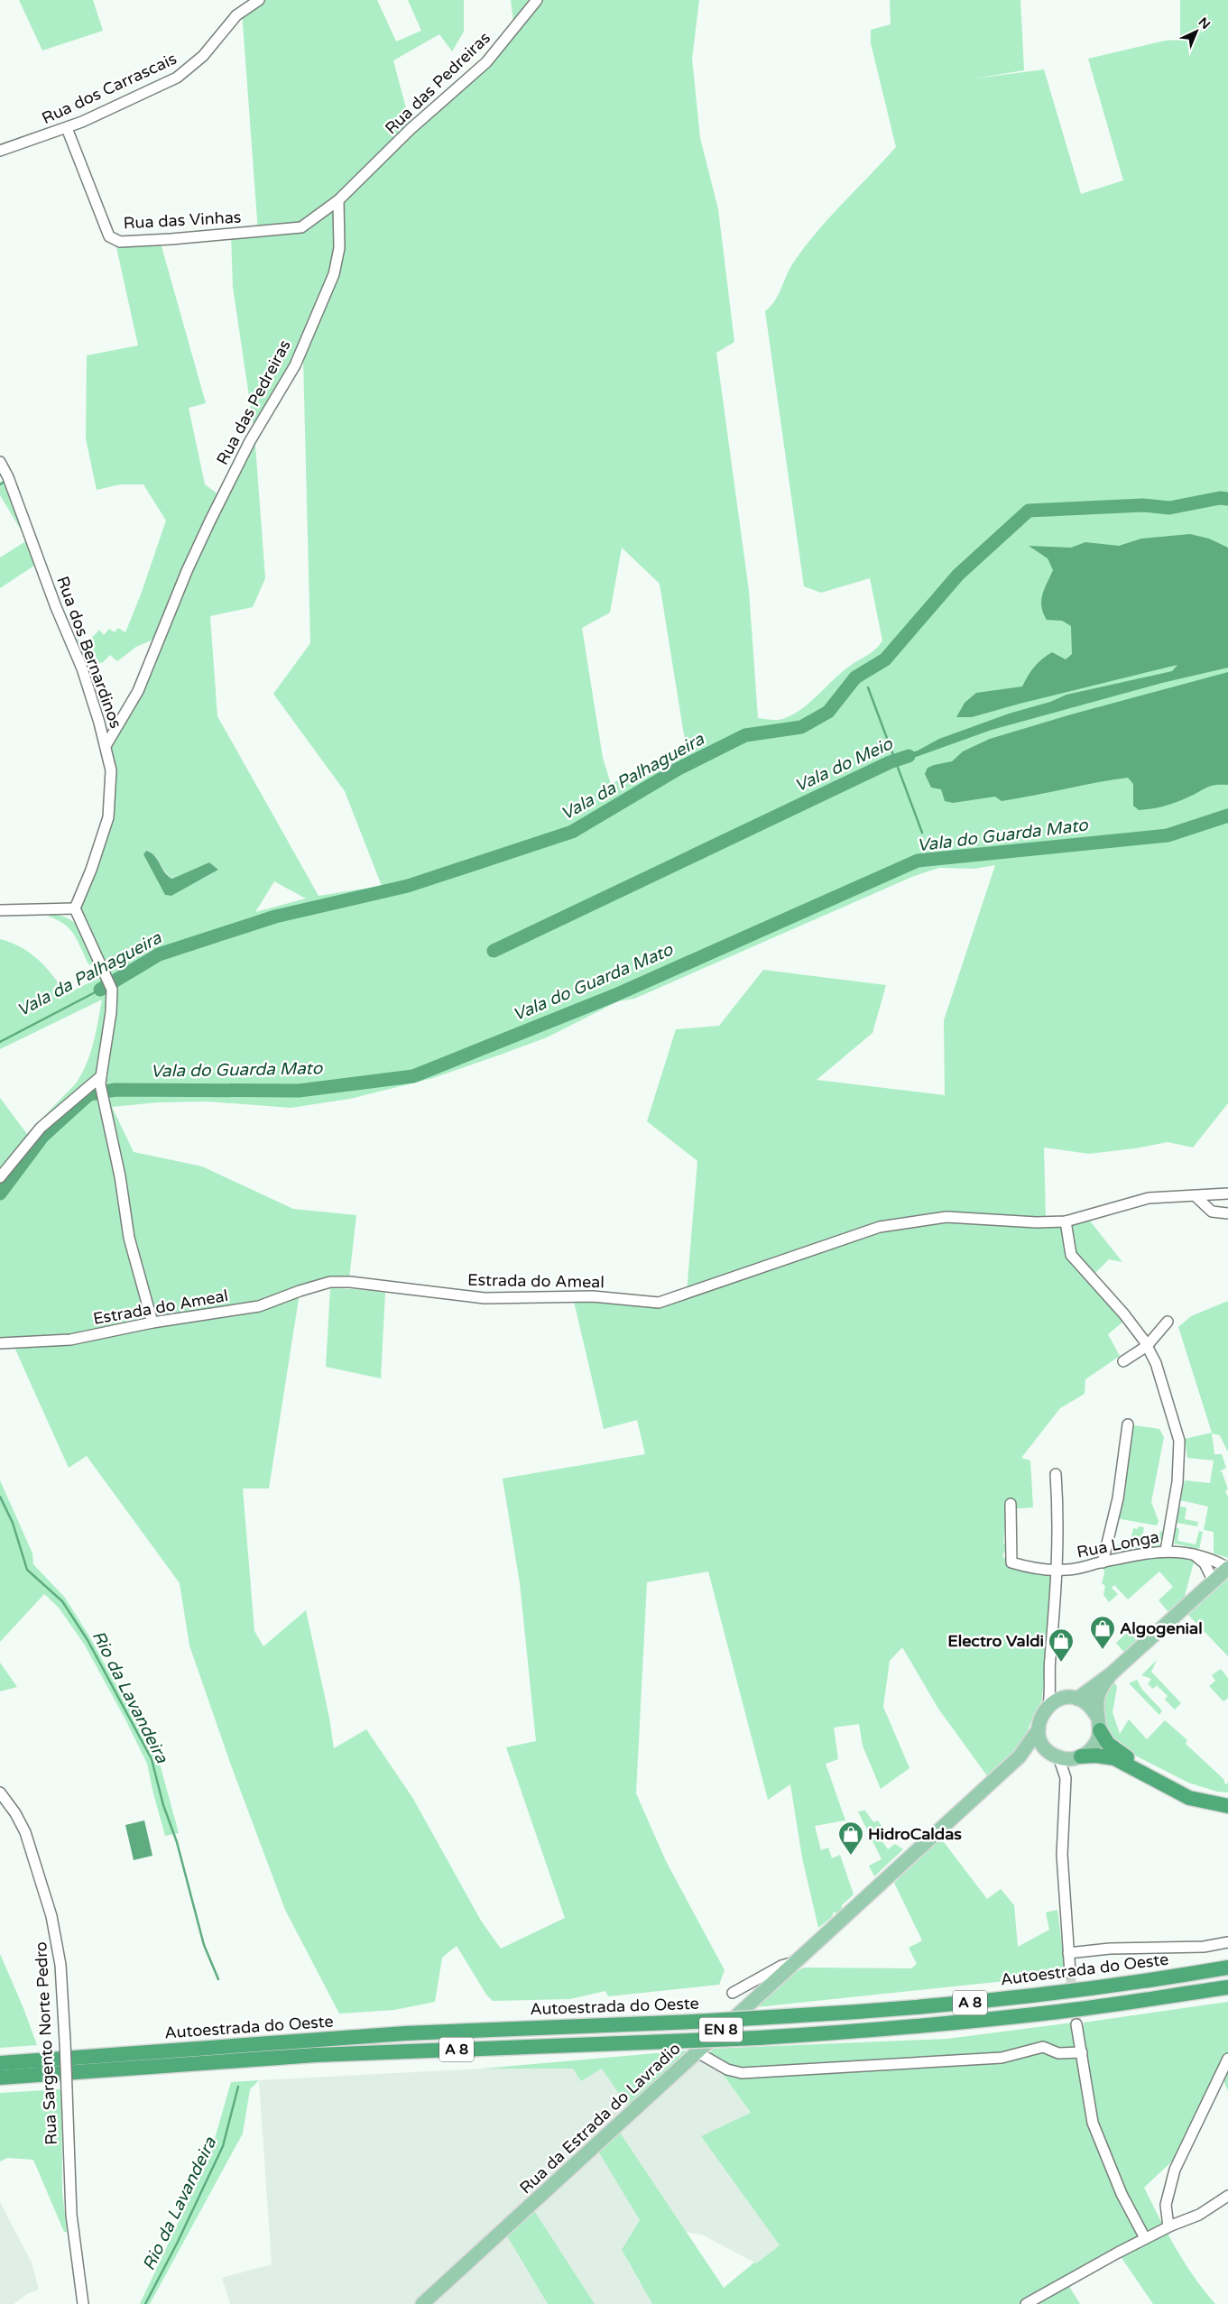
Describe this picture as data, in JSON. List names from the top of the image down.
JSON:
{
  "streets": {
    "highway": ["Autoestrada do Oeste", "A 8"],
    "main road": ["EN 8", "Rua da Estrada do Lavradio"],
    "street": [
      "Rua das Pedreiras",
      "Rua dos Carrascais",
      "Rua das Vinhas",
      "Rua dos Bernardinos",
      "Estrada do Ameal",
      "Rua Longa",
      "Rua Sargento Norte Pedro"
    ]
  },
  "crossings": [
    ["Rua das Pedreiras", "Rua das Vinhas"],
    ["Rua das Pedreiras", "Rua dos Bernardinos"],
    ["Rua dos Carrascais", "Rua das Vinhas"],
    ["EN 8", "Rua da Estrada do Lavradio"]
  ],
  "water": [
    "Vala do Meio",
    "Vala da Palhagueira",
    "Vala do Guarda Mato",
    "Rio da Lavandeira"
  ],
  "places": {
    "shop": ["Algogenial", "Electro Valdi", "HidroCaldas"]
  },
  "north": "top right"
}
